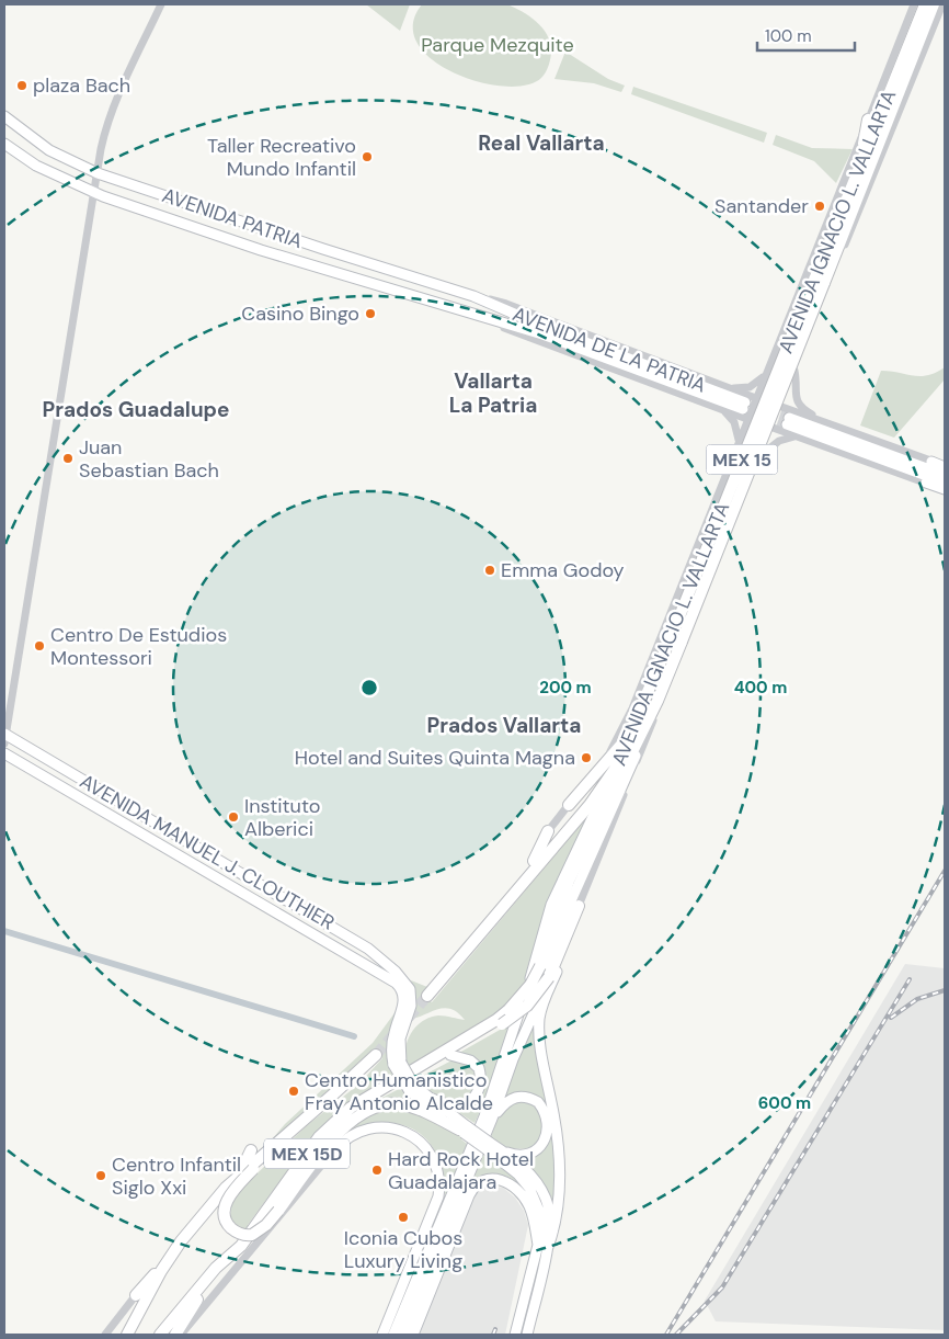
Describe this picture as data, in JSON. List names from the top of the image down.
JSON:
{
  "streets": {
    "highway": ["AVENIDA IGNACIO L. VALLARTA", "MEX 15", "MEX 15D"],
    "main road": ["AVENIDA PATRIA", "AVENIDA DE LA PATRIA", "AVENIDA MANUEL J. CLOUTHIER"]
  },
  "crossings": [
    ["AVENIDA PATRIA", "AVENIDA DE LA PATRIA"],
    ["AVENIDA IGNACIO L. VALLARTA", "MEX 15D"]
  ],
  "districts": [
    "Real Vallarta",
    "Vallarta La Patria",
    "Prados Guadalupe",
    "Prados Vallarta"
  ],
  "parks": ["Parque Mezquite"],
  "places": [
    "plaza Bach",
    "Taller Recreativo Mundo Infantil",
    "Santander",
    "Casino Bingo",
    "Juan Sebastian Bach",
    "Emma Godoy",
    "Centro De Estudios Montessori",
    "Hotel and Suites Quinta Magna",
    "Instituto Alberici",
    "Centro Humanistico Fray Antonio Alcalde",
    "Hard Rock Hotel Guadalajara",
    "Centro Infantil Siglo Xxi",
    "Iconia Cubos Luxury Living"
  ],
  "scale_bar": "100 m",
  "rings": ["200 m", "400 m", "600 m"]
}
